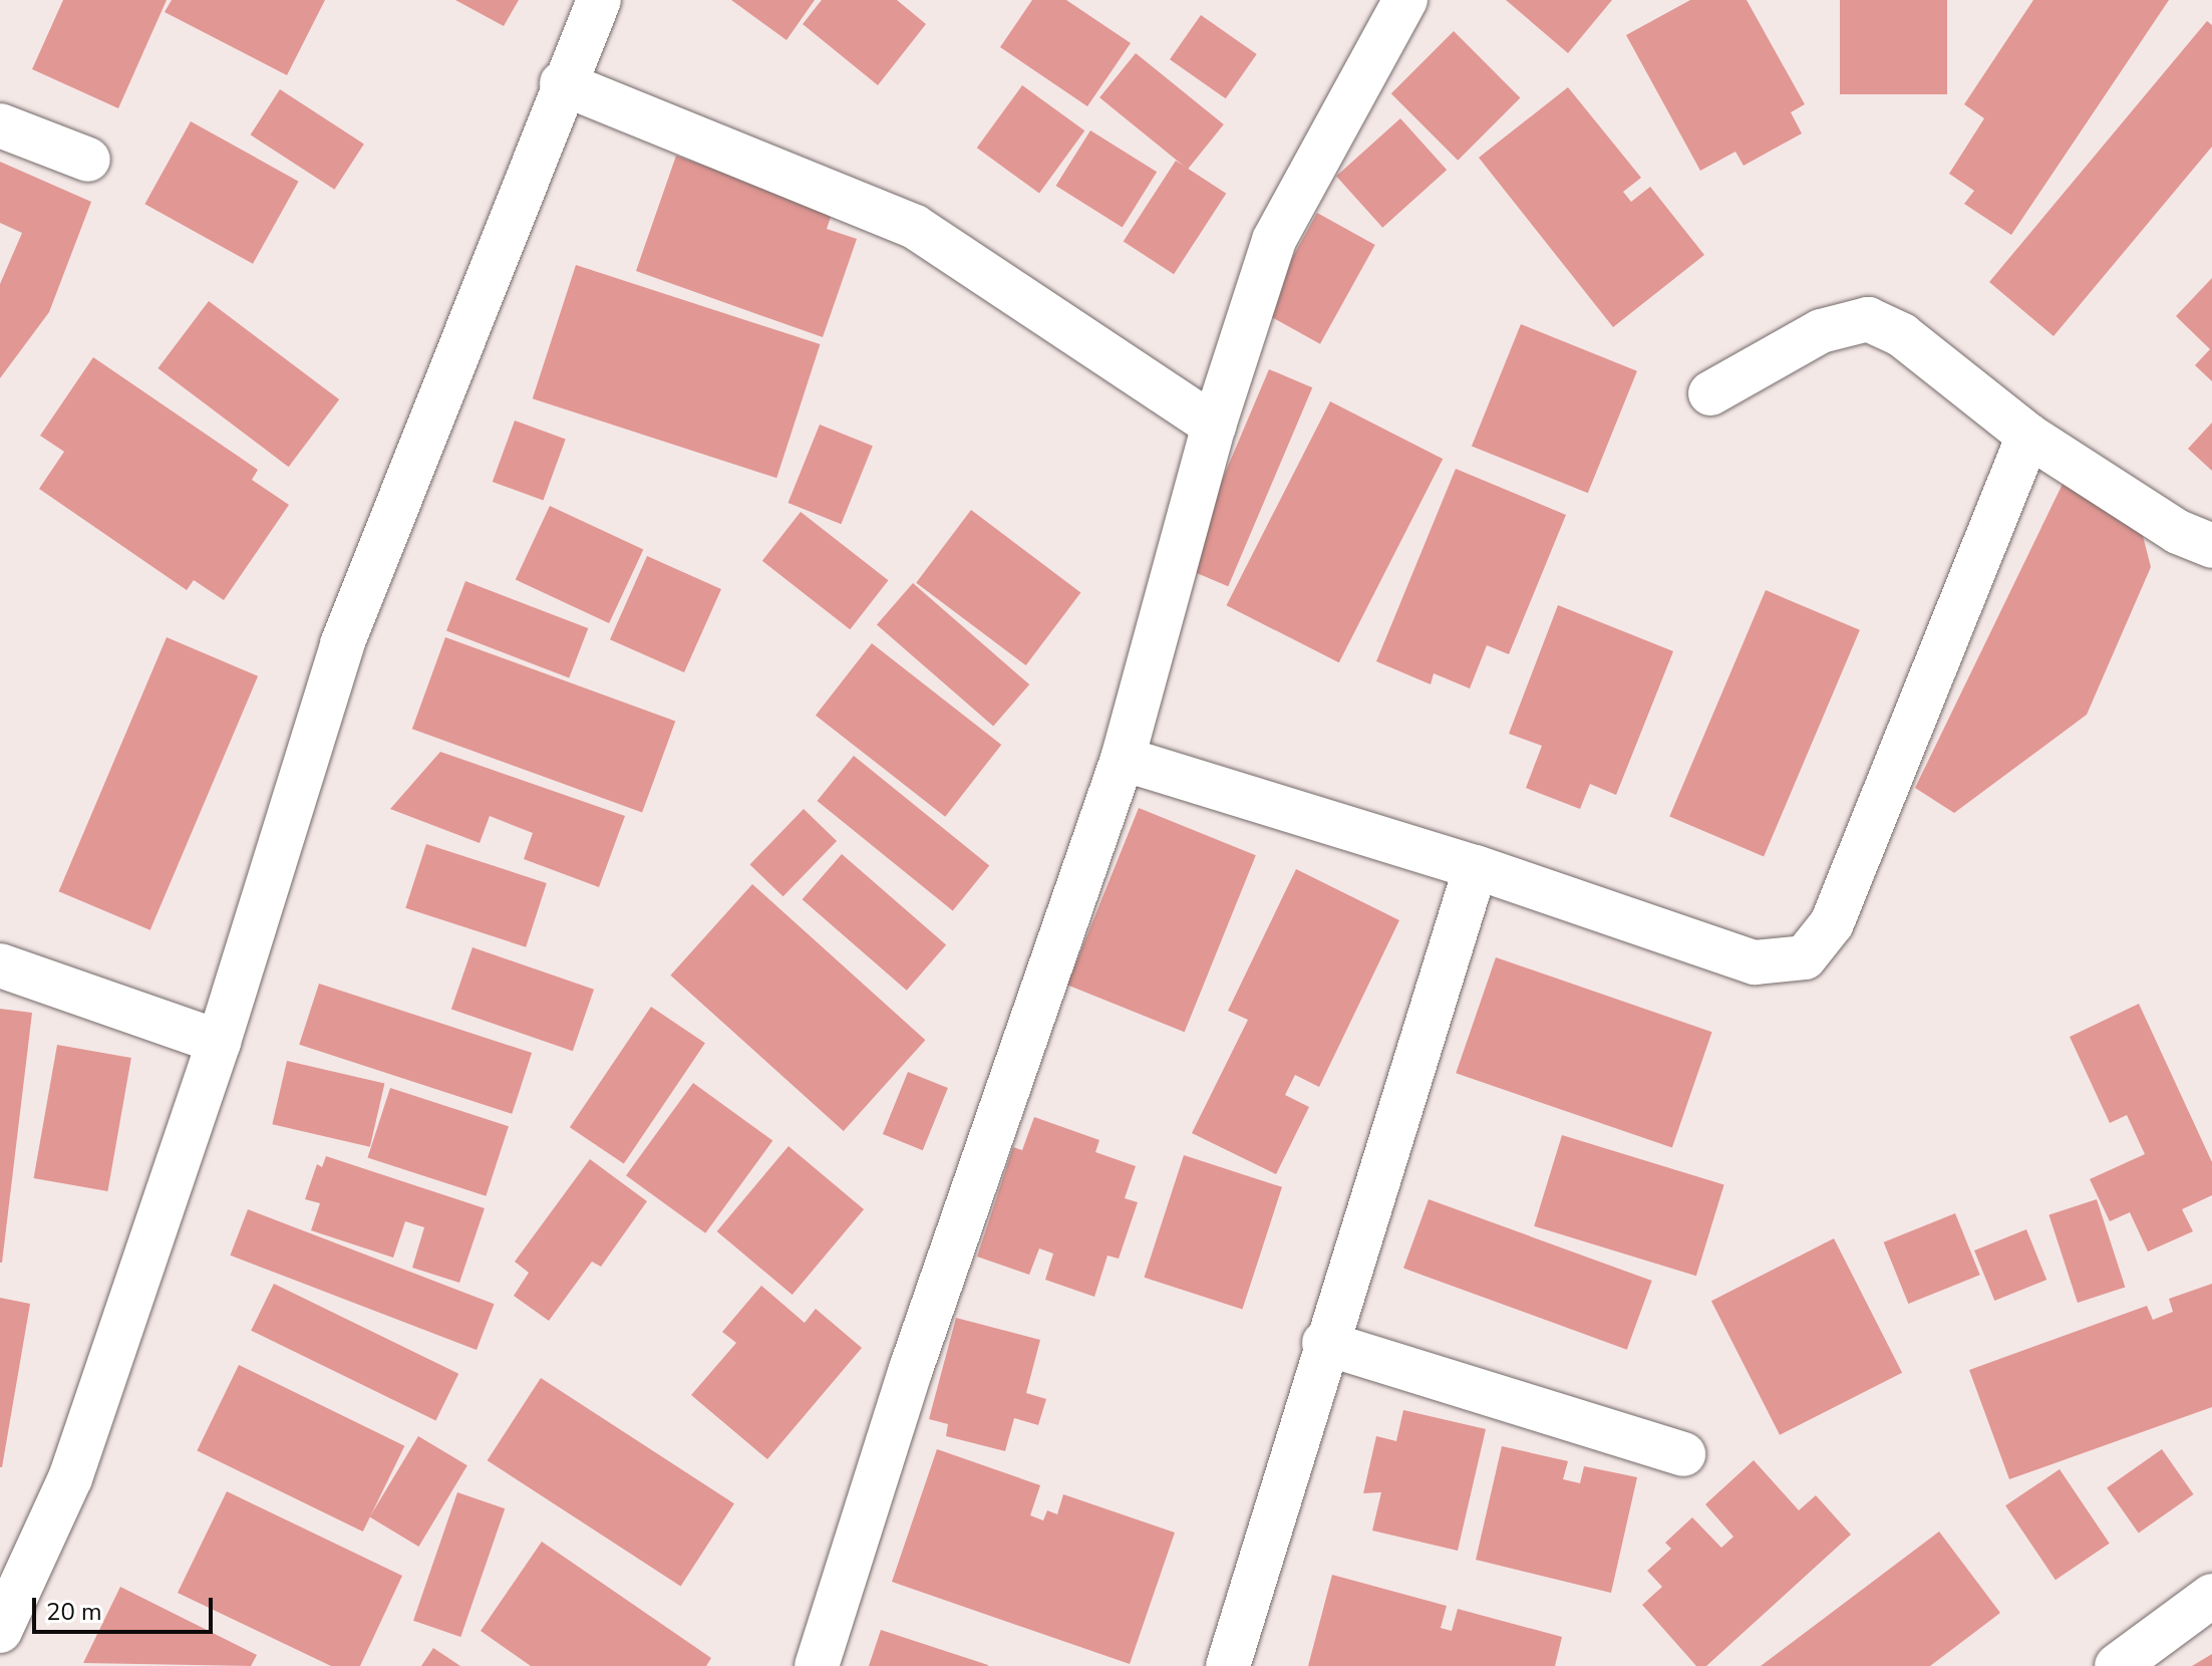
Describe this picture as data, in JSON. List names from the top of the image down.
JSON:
{
  "scale_bar": "20 m"
}
